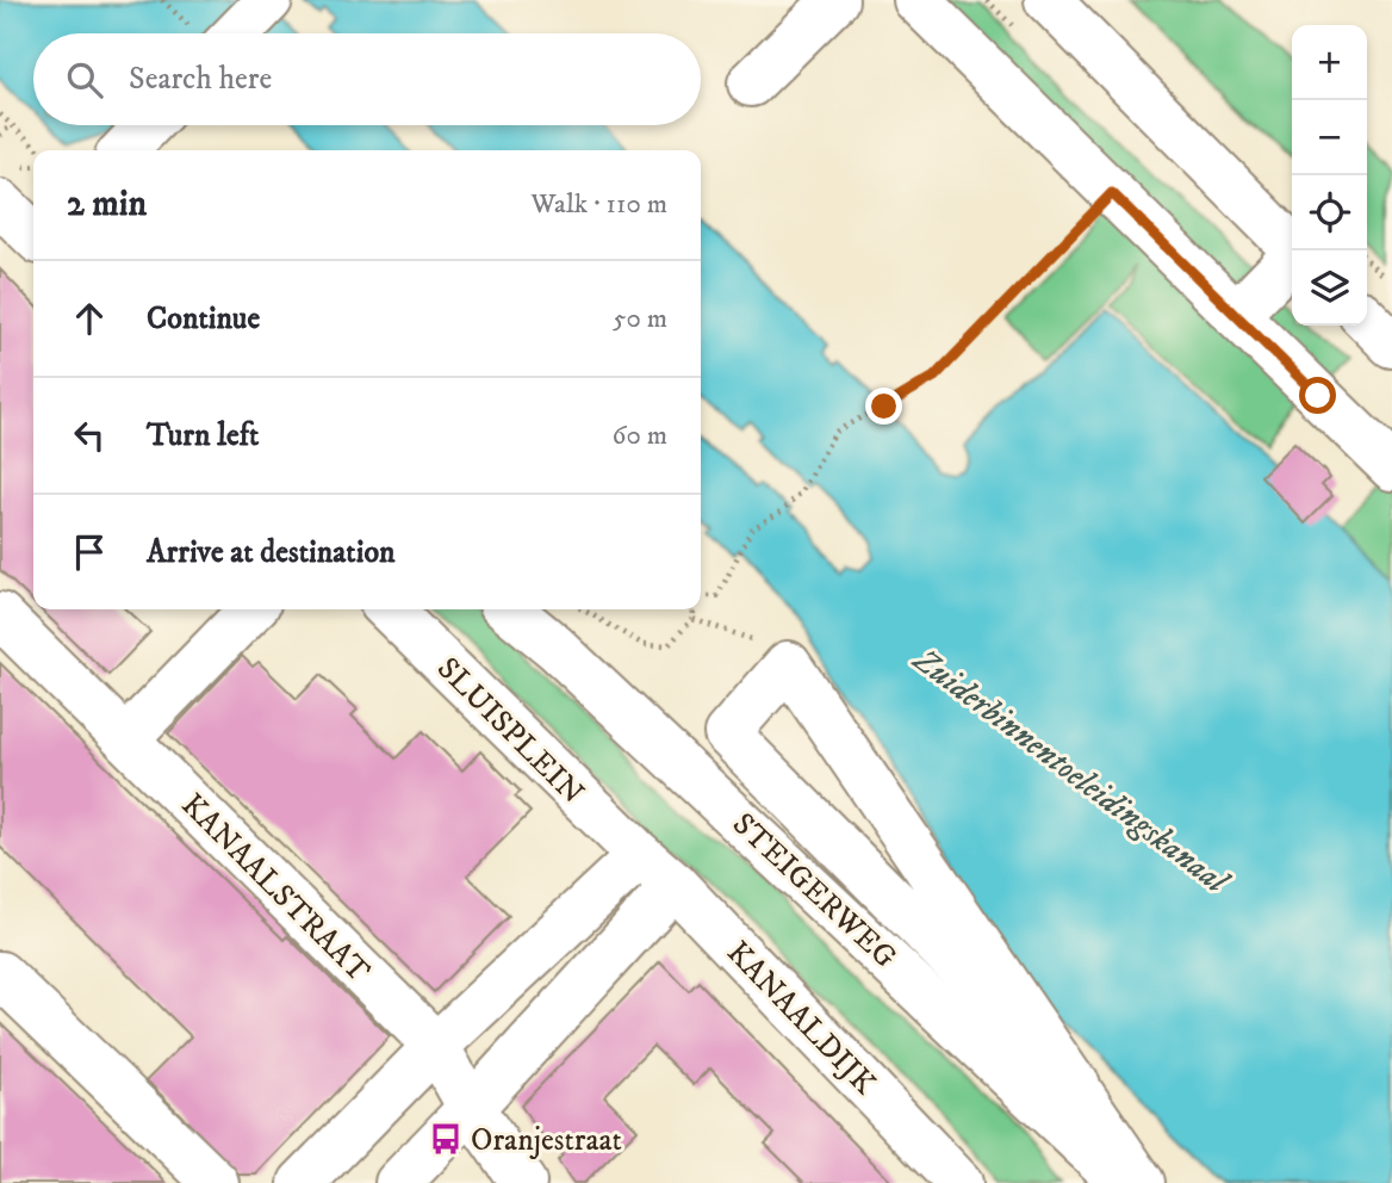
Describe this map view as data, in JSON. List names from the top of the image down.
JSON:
{
  "streets": {
    "street": [
      "SLUISPLEIN",
      "KANAALSTRAAT",
      "STEIGERWEG",
      "KANAALDIJK"
    ]
  },
  "crossings": [
    ["SLUISPLEIN", "KANAALDIJK"]
  ],
  "water": ["Zuiderbinnentoeleidingskanaal"],
  "places": {
    "bus stop": ["Oranjestraat"]
  },
  "page": {
    "map_buttons": ["+", "−"],
    "search": "Search here",
    "heading": ["2 min", "Walk · 110 m"],
    "list": [
      ["Continue", "50 m"],
      ["Turn left", "60 m"],
      "Arrive at destination"
    ]
  }
}
